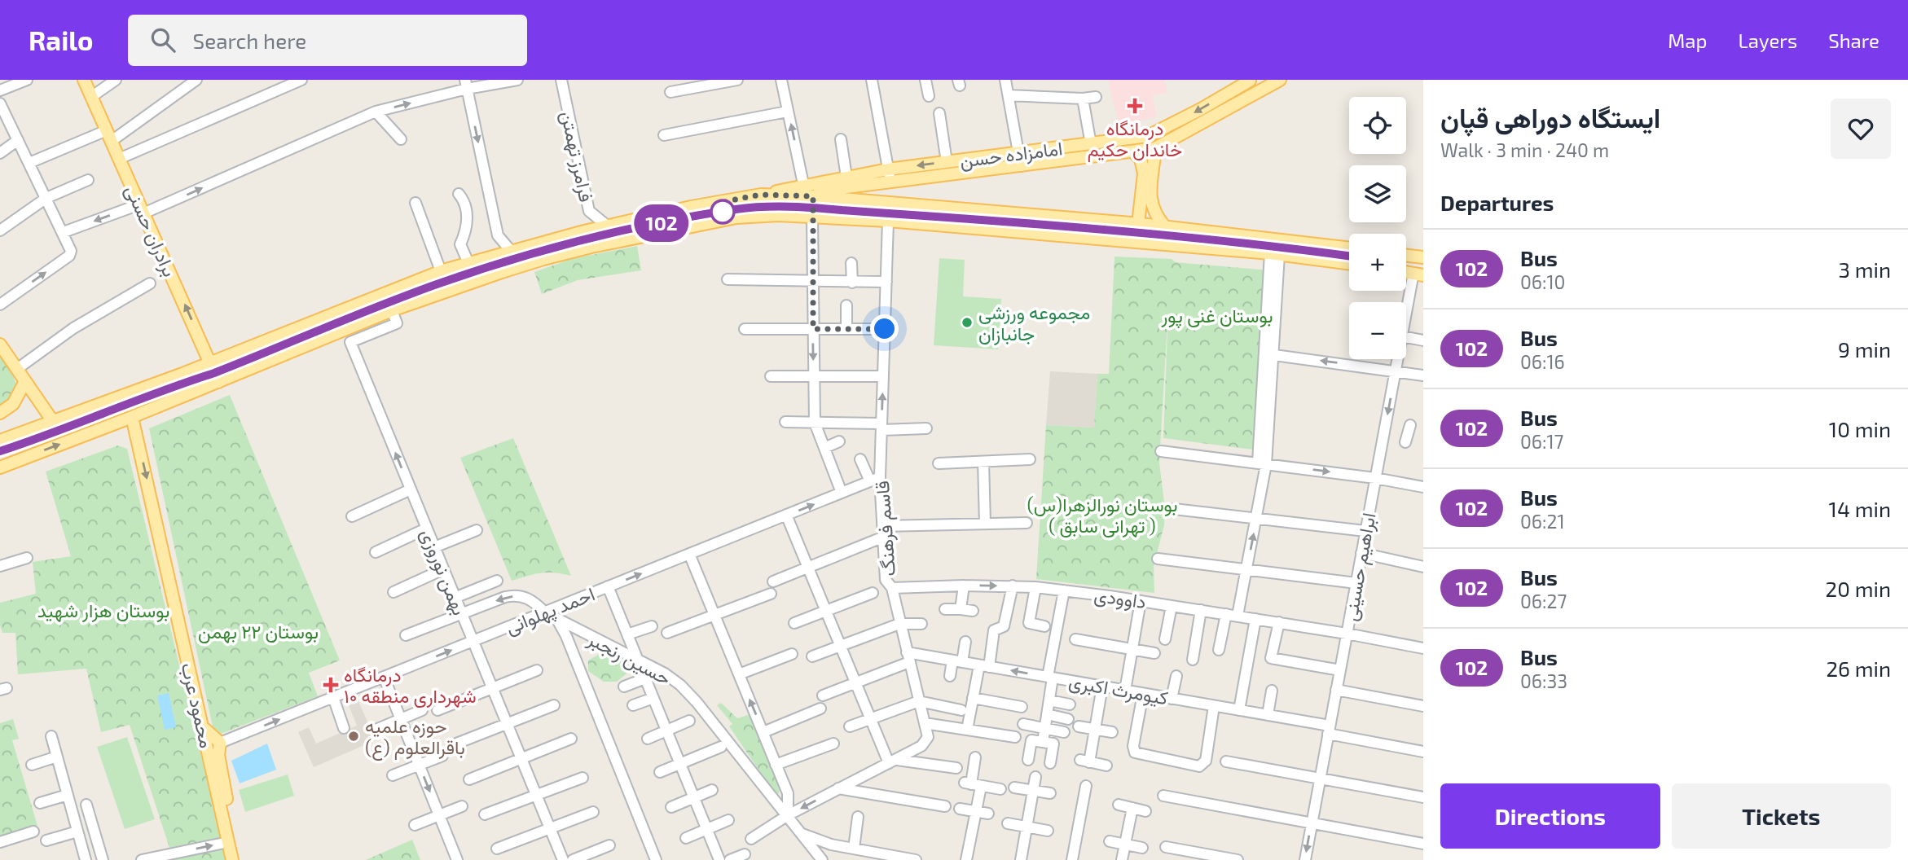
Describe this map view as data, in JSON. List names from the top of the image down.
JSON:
{
  "streets": {
    "main road": ["امامزاده حسن", "برادران حسنی", "محمود عرب"],
    "street": [
      "فرامرز تهمتن",
      "قاسم فرهنگ",
      "ابراهیم حسینی",
      "بهمن نوروزی",
      "داوودی",
      "احمد پهلوانی",
      "حسین رنجبر",
      "کیومرث اکبری"
    ]
  },
  "crossings": [
    ["قاسم فرهنگ", "داوودی"],
    ["قاسم فرهنگ", "احمد پهلوانی"],
    ["قاسم فرهنگ", "حسین رنجبر"],
    ["قاسم فرهنگ", "کیومرث اکبری"],
    ["ابراهیم حسینی", "داوودی"],
    ["ابراهیم حسینی", "کیومرث اکبری"],
    ["بهمن نوروزی", "احمد پهلوانی"],
    ["بهمن نوروزی", "حسین رنجبر"],
    ["احمد پهلوانی", "حسین رنجبر"]
  ],
  "one_way": ["برادران حسنی", "محمود عرب"],
  "parks": [
    "بوستان غنی پور",
    "بوستان نورالزهرا(س) ( تهرانی سابق )",
    "بوستان هزار شهید",
    "بوستان ۲۲ بهمن"
  ],
  "places": {
    "health": ["درمانگاه خاندان حکیم", "درمانگاه شهرداری منطقه ۱۰"],
    "other": ["مجموعه ورزشی جانبازان", "حوزه علمیه باقرالعلوم (ع)"]
  },
  "lines": ["bus line 102"],
  "page": {
    "header": "Railo",
    "search": "Search here",
    "nav": ["Map", "Layers", "Share"],
    "on_map": "102",
    "heading": [
      ["ایستگاه دوراهی قپان", "Walk · 3 min · 240 m"],
      "Departures"
    ],
    "map_buttons": ["+", "−"],
    "list": [
      {
        "mark": "102",
        "name": "Bus",
        "note": "06:10",
        "value": "3 min"
      },
      {
        "mark": "102",
        "name": "Bus",
        "note": "06:16",
        "value": "9 min"
      },
      {
        "mark": "102",
        "name": "Bus",
        "note": "06:17",
        "value": "10 min"
      },
      {
        "mark": "102",
        "name": "Bus",
        "note": "06:21",
        "value": "14 min"
      },
      {
        "mark": "102",
        "name": "Bus",
        "note": "06:27",
        "value": "20 min"
      },
      {
        "mark": "102",
        "name": "Bus",
        "note": "06:33",
        "value": "26 min"
      }
    ],
    "buttons": ["Directions", "Tickets"]
  }
}
